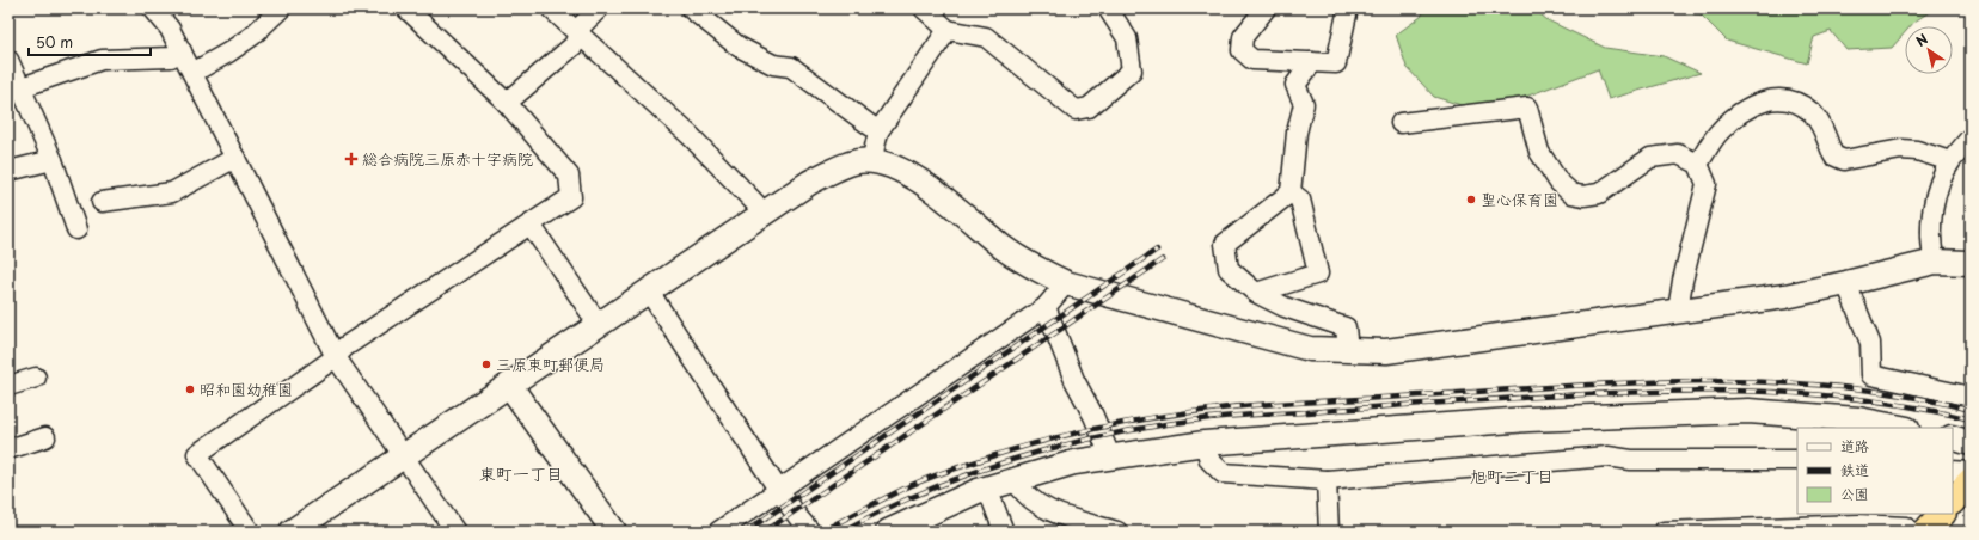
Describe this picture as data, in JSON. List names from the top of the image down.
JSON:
{
  "districts": ["東町一丁目", "旭町二丁目"],
  "places": {
    "health": ["総合病院三原赤十字病院"],
    "other": ["聖心保育園", "三原東町郵便局", "昭和園幼稚園"]
  },
  "legend": ["道路", "鉄道", "公園"],
  "scale_bar": "50 m",
  "north": "top left"
}
